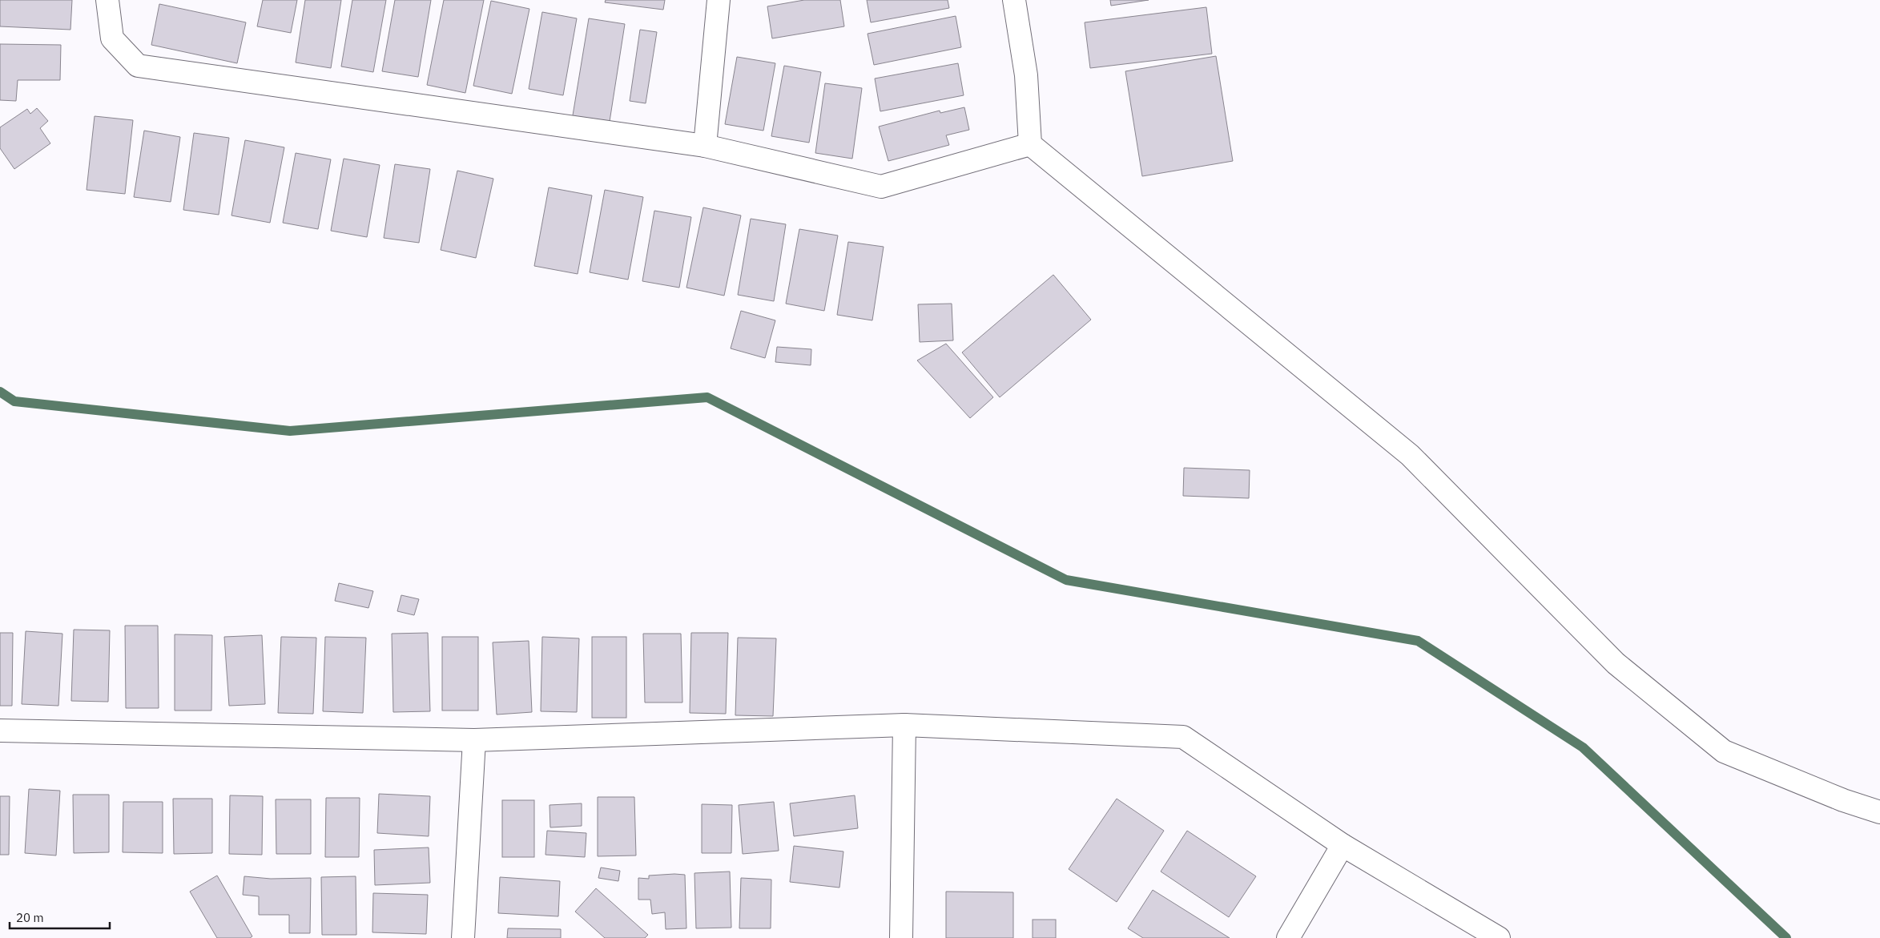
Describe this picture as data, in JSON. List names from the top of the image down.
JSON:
{
  "scale_bar": "20 m"
}
